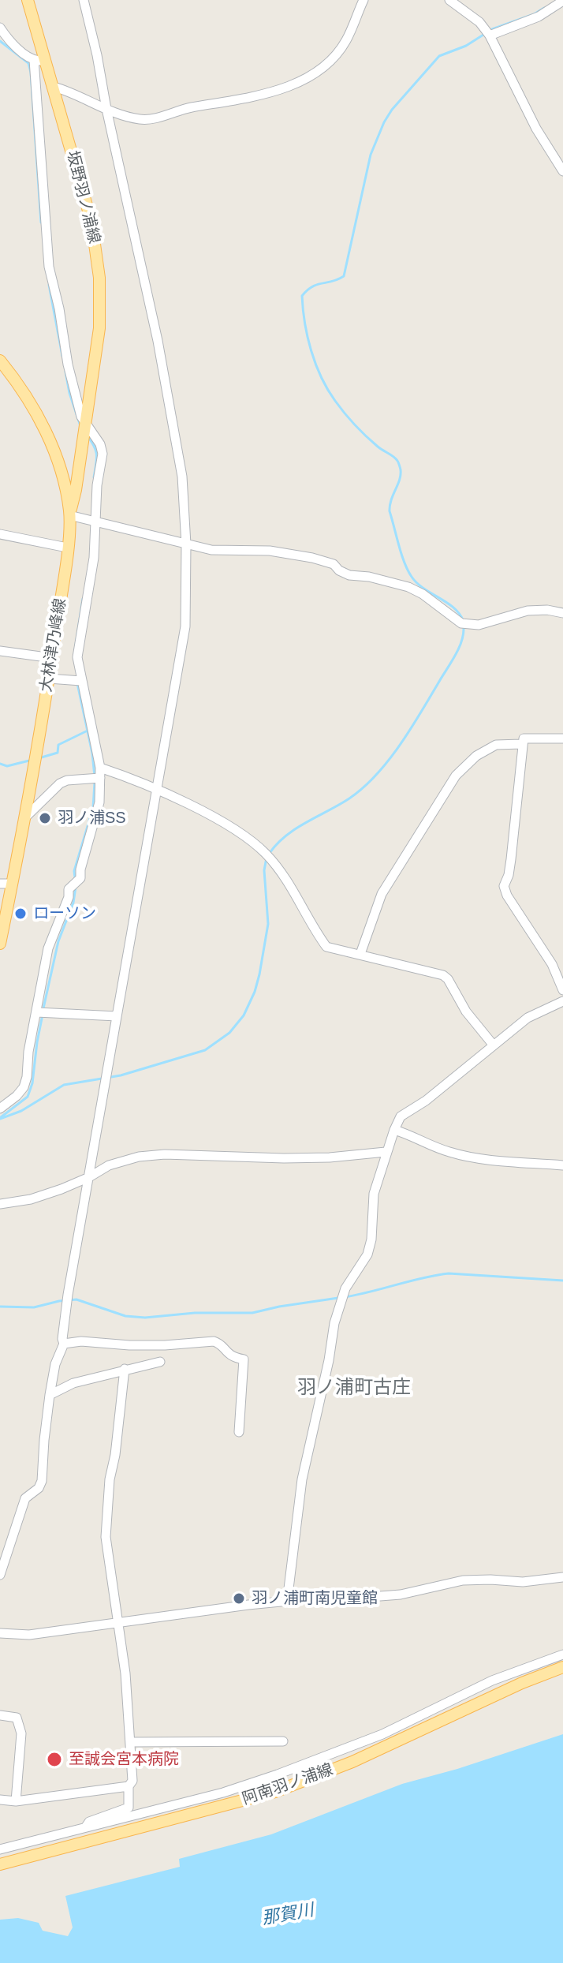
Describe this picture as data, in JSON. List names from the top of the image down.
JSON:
{
  "streets": {
    "main road": ["坂野羽ノ浦線", "大林津乃峰線", "阿南羽ノ浦線"]
  },
  "crossings": [
    ["坂野羽ノ浦線", "大林津乃峰線"]
  ],
  "districts": ["羽ノ浦町古庄"],
  "water": ["那賀川"],
  "places": [
    "羽ノ浦SS",
    "ローソン",
    "羽ノ浦町南児童館",
    "至誠会宮本病院"
  ]
}
